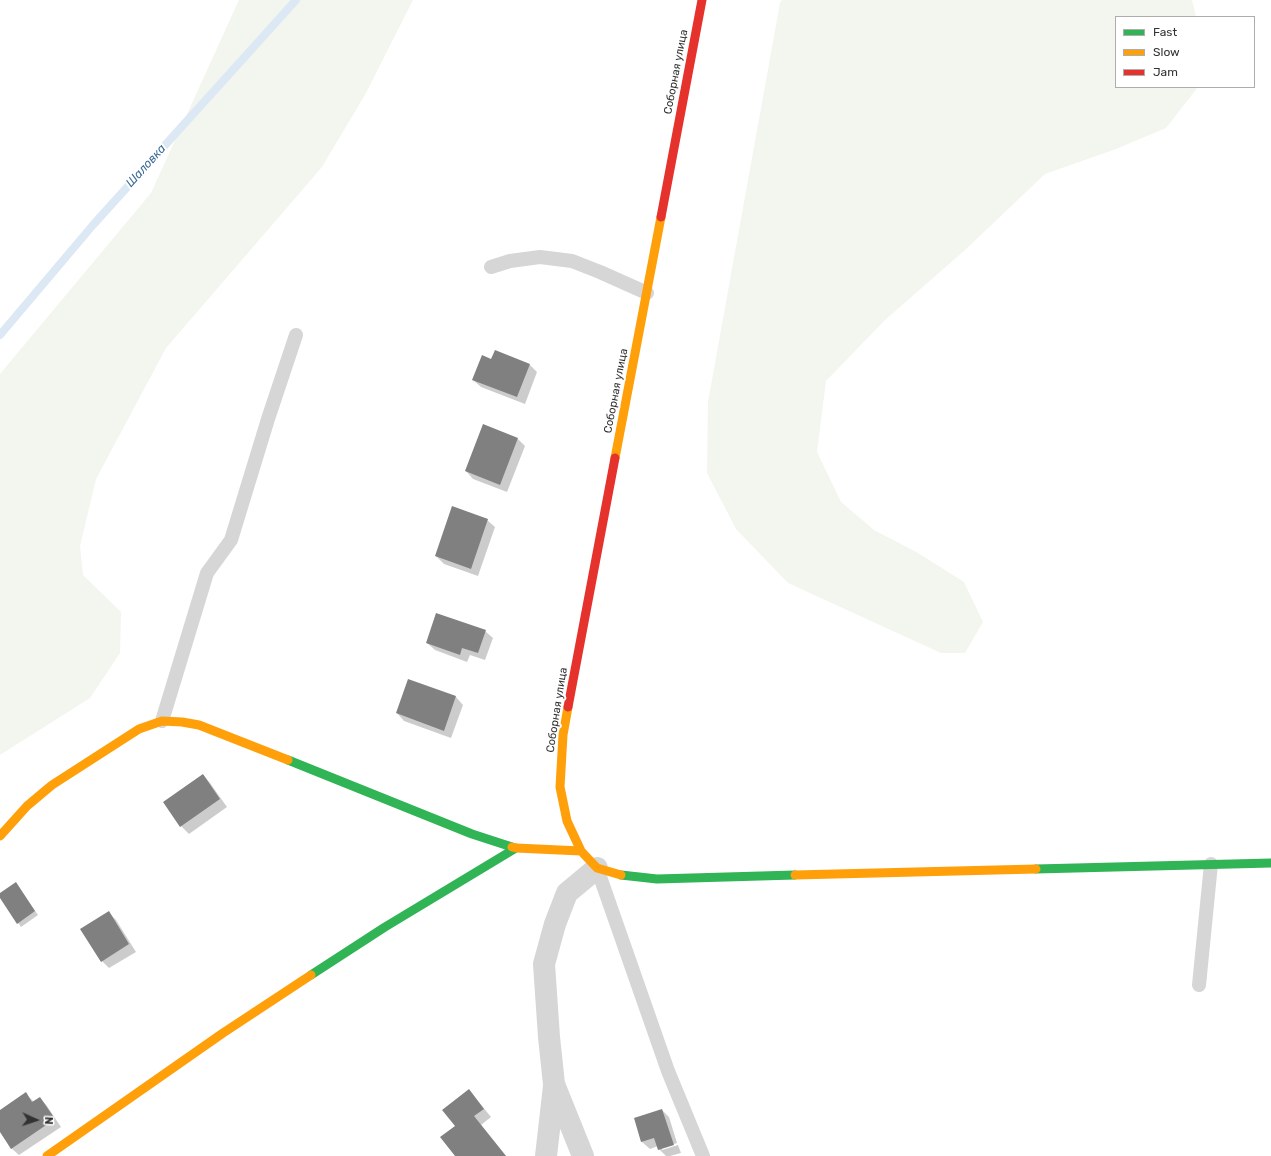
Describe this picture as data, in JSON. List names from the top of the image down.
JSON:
{
  "streets": {
    "street": ["Соборная улица"]
  },
  "water": ["Шаловка"],
  "legend": ["Fast", "Slow", "Jam"],
  "north": "right"
}
